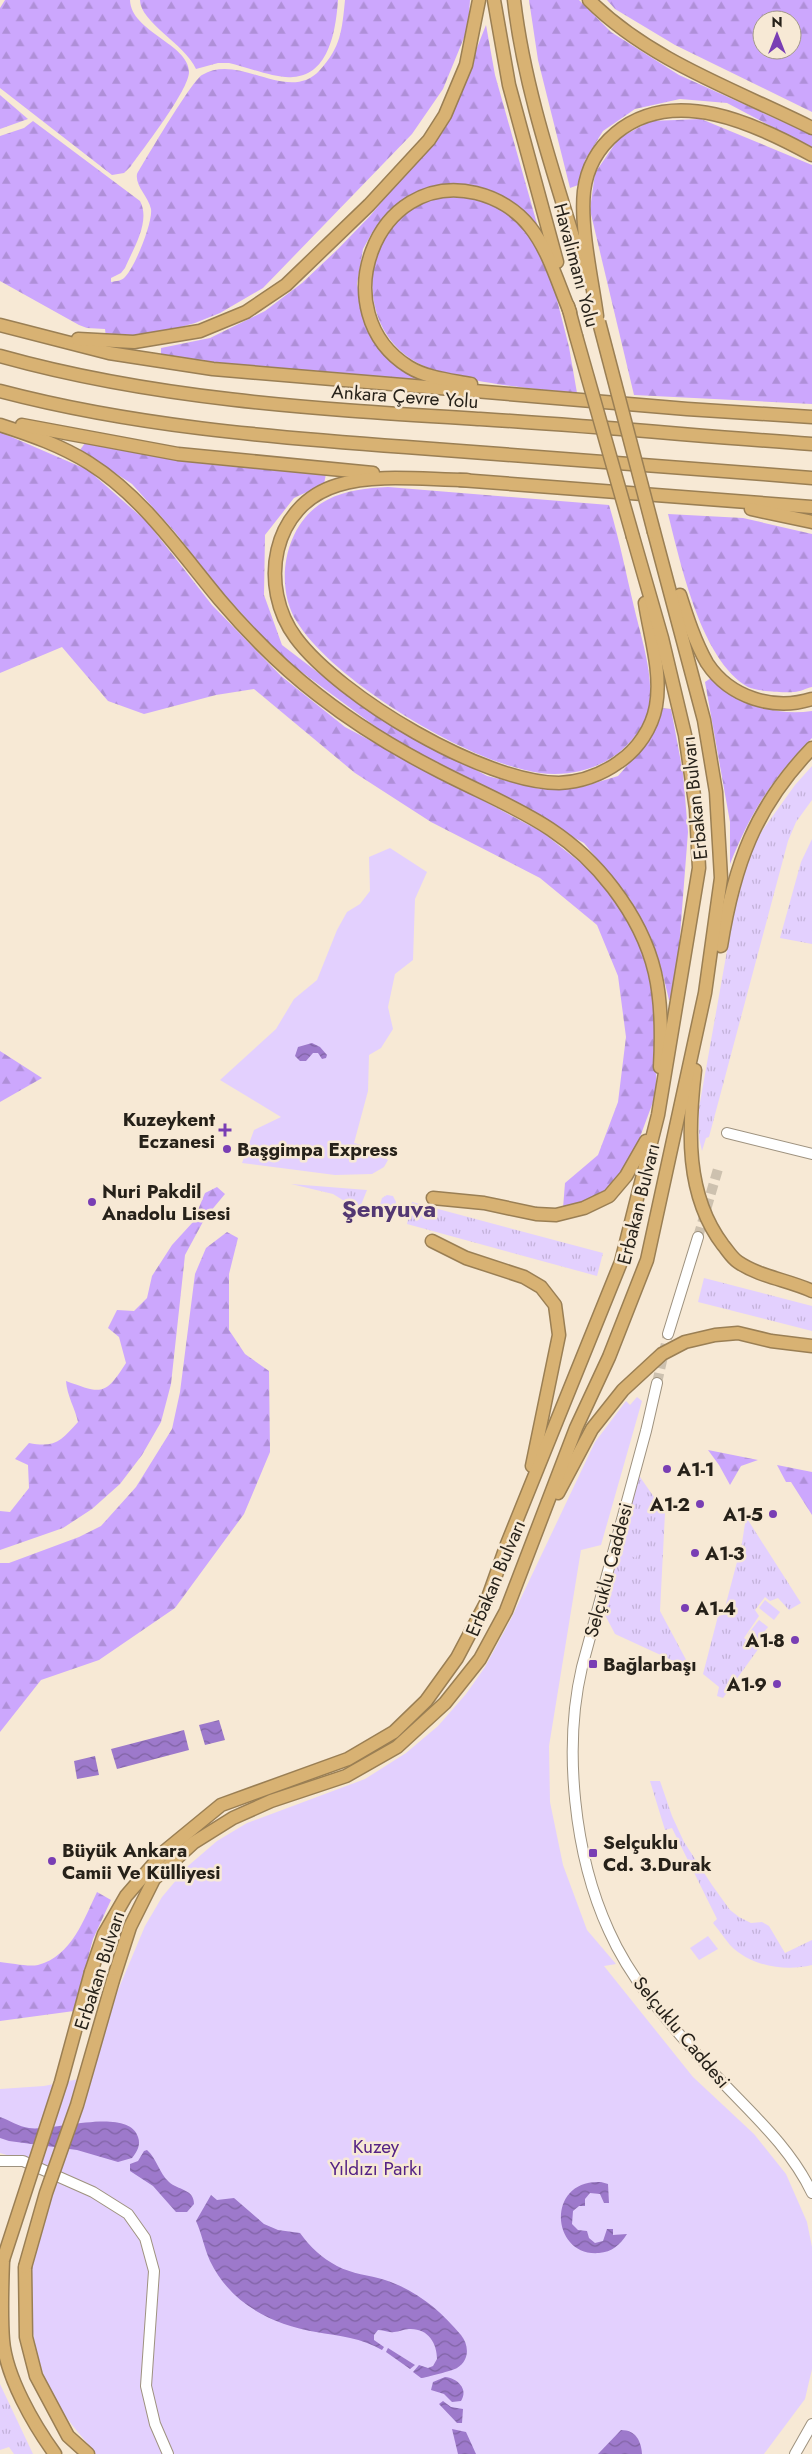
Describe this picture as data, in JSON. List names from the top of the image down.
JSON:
{
  "streets": {
    "highway": ["Havalimanı Yolu", "Ankara Çevre Yolu", "Erbakan Bulvarı"],
    "street": ["Selçuklu Caddesi"]
  },
  "crossings": [
    ["Havalimanı Yolu", "Erbakan Bulvarı"]
  ],
  "districts": ["Şenyuva"],
  "parks": ["Kuzey Yıldızı Parkı"],
  "places": {
    "health": ["Kuzeykent Eczanesi"],
    "other": [
      "Başgimpa Express",
      "Nuri Pakdil Anadolu Lisesi",
      "A1-1",
      "A1-2",
      "A1-5",
      "A1-3",
      "A1-4",
      "A1-8",
      "A1-9",
      "Büyük Ankara Camii Ve Külliyesi"
    ],
    "transit": ["Bağlarbaşı", "Selçuklu Cd. 3.Durak"]
  },
  "north": "top"
}
